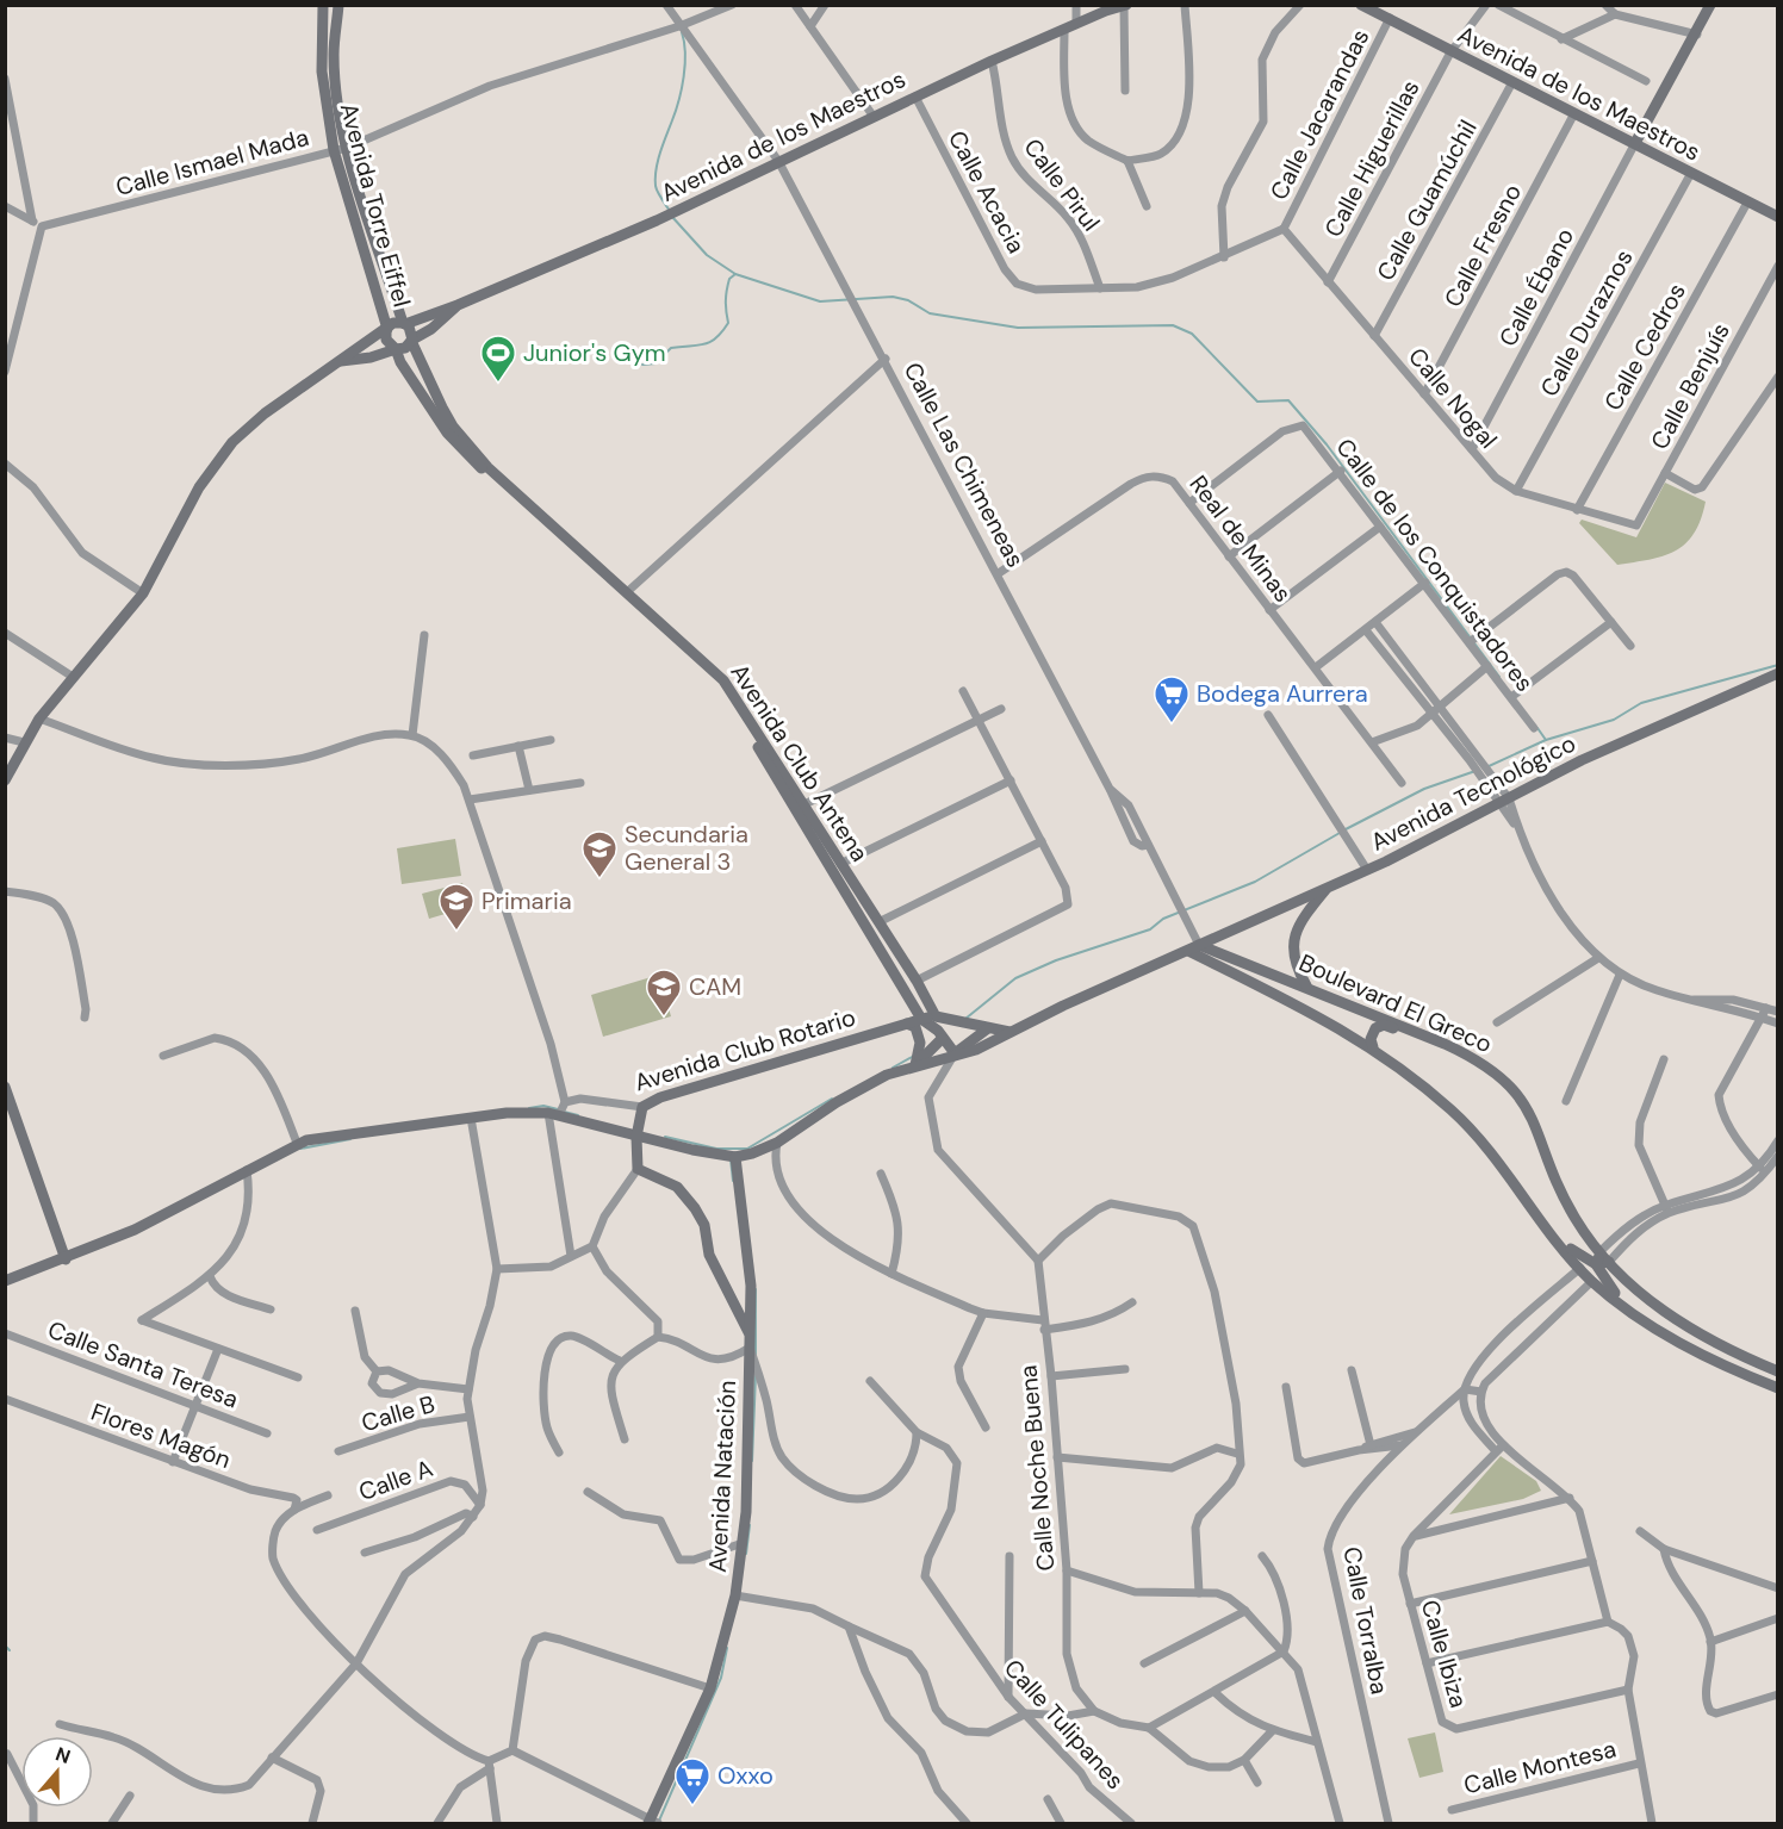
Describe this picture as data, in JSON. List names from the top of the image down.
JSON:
{
  "streets": {
    "street": [
      "Avenida de los Maestros",
      "Calle Jacarandas",
      "Calle Higuerillas",
      "Calle Ismael Mada",
      "Calle Pirul",
      "Calle Acacia",
      "Calle Guamúchil",
      "Avenida Torre Eiffel",
      "Calle Fresno",
      "Calle Ébano",
      "Calle Duraznos",
      "Calle Cedros",
      "Calle Benjuís",
      "Calle Nogal",
      "Calle Las Chimeneas",
      "Real de Minas",
      "Calle de los Conquistadores",
      "Avenida Club Antena",
      "Avenida Tecnológico",
      "Boulevard El Greco",
      "Avenida Club Rotario",
      "Calle Santa Teresa",
      "Calle B",
      "Flores Magón",
      "Calle Noche Buena",
      "Avenida Natación",
      "Calle A",
      "Calle Torralba",
      "Calle Ibiza",
      "Calle Tulipanes",
      "Calle Montesa"
    ]
  },
  "crossings": [
    ["Avenida de los Maestros", "Calle Jacarandas"],
    ["Avenida de los Maestros", "Calle Higuerillas"],
    ["Avenida de los Maestros", "Calle Pirul"],
    ["Avenida de los Maestros", "Calle Acacia"],
    ["Avenida de los Maestros", "Calle Guamúchil"],
    ["Avenida de los Maestros", "Avenida Torre Eiffel"],
    ["Avenida de los Maestros", "Calle Fresno"],
    ["Avenida de los Maestros", "Calle Ébano"],
    ["Avenida de los Maestros", "Calle Duraznos"],
    ["Avenida de los Maestros", "Calle Cedros"],
    ["Avenida de los Maestros", "Calle Las Chimeneas"],
    ["Avenida de los Maestros", "Avenida Club Antena"],
    ["Calle Jacarandas", "Calle Acacia"],
    ["Calle Jacarandas", "Calle Nogal"],
    ["Calle Higuerillas", "Calle Nogal"],
    ["Calle Ismael Mada", "Avenida Torre Eiffel"],
    ["Calle Ismael Mada", "Calle Las Chimeneas"],
    ["Calle Pirul", "Calle Acacia"],
    ["Calle Acacia", "Calle Nogal"],
    ["Calle Guamúchil", "Calle Nogal"],
    ["Avenida Torre Eiffel", "Avenida Club Antena"],
    ["Calle Fresno", "Calle Nogal"],
    ["Calle Ébano", "Calle Nogal"],
    ["Calle Duraznos", "Calle Nogal"],
    ["Calle Cedros", "Calle Nogal"],
    ["Calle Benjuís", "Calle Nogal"],
    ["Calle Las Chimeneas", "Real de Minas"],
    ["Calle Las Chimeneas", "Avenida Tecnológico"],
    ["Calle Las Chimeneas", "Boulevard El Greco"],
    ["Real de Minas", "Calle de los Conquistadores"],
    ["Avenida Club Antena", "Avenida Tecnológico"],
    ["Avenida Club Antena", "Avenida Club Rotario"],
    ["Avenida Tecnológico", "Boulevard El Greco"],
    ["Boulevard El Greco", "Calle Torralba"]
  ],
  "places": {
    "sports": ["Junior's Gym"],
    "supermarket": ["Bodega Aurrera", "Oxxo"],
    "school or university": ["Secundaria General 3", "Primaria", "CAM"]
  },
  "north": "top"
}
